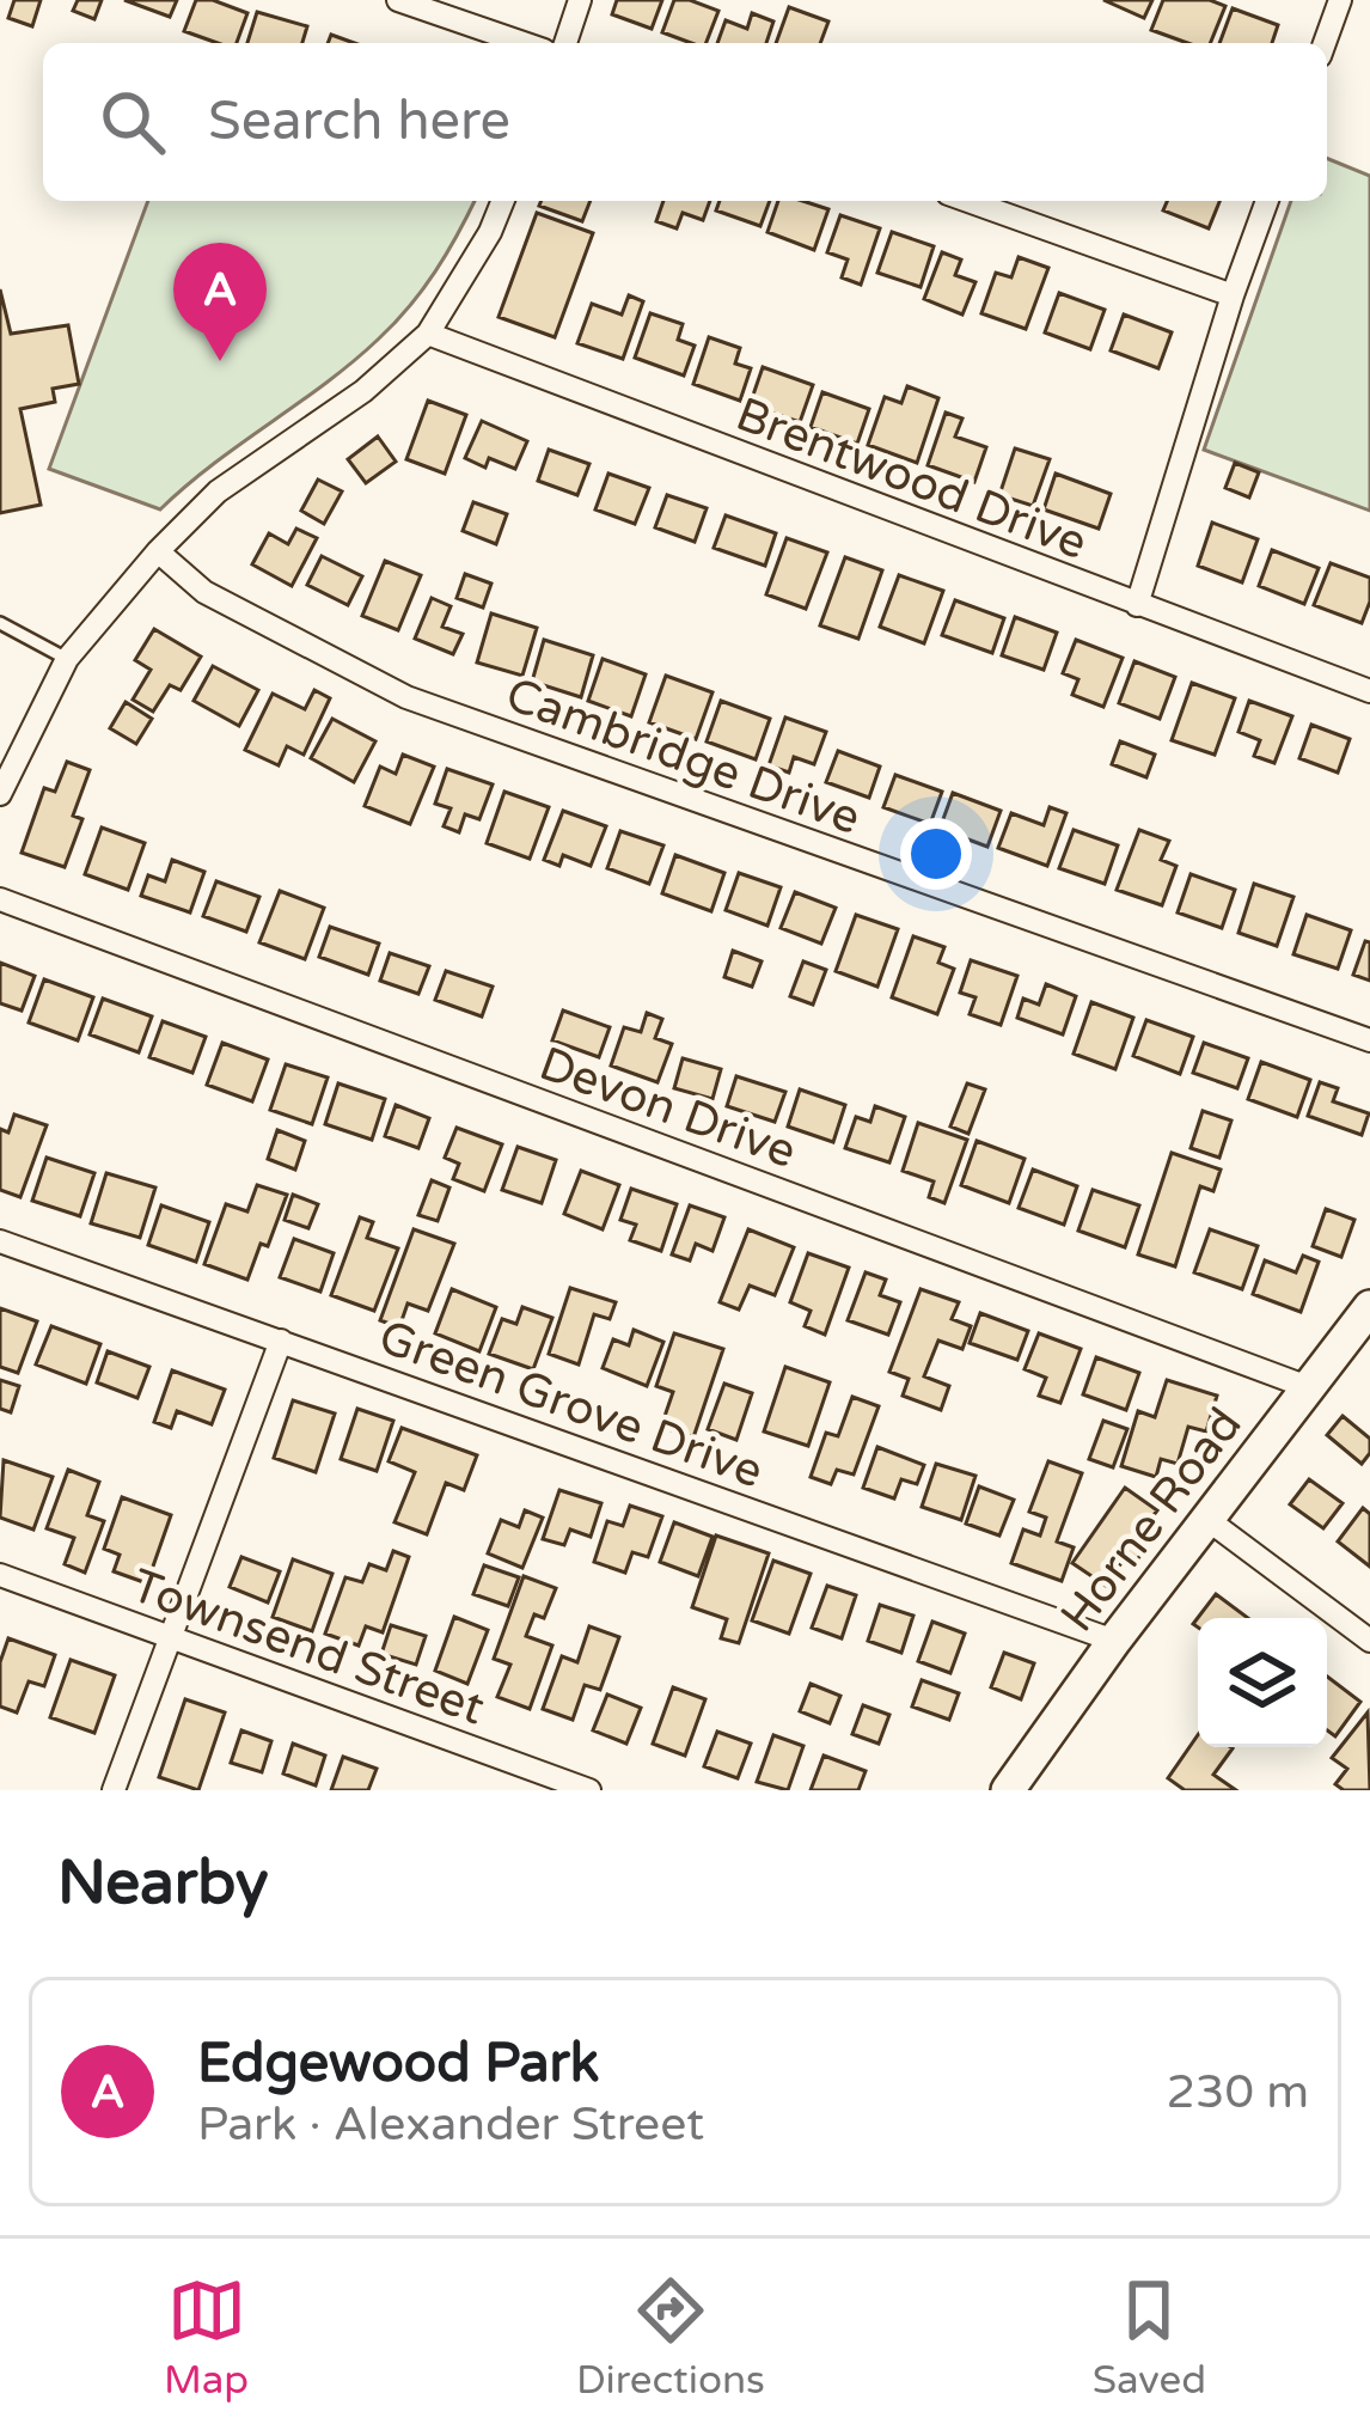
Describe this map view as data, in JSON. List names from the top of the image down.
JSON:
{
  "streets": {
    "main road": ["Horne Road"],
    "street": [
      "Brentwood Drive",
      "Cambridge Drive",
      "Devon Drive",
      "Green Grove Drive",
      "Townsend Street"
    ]
  },
  "crossings": [
    ["Devon Drive", "Horne Road"],
    ["Green Grove Drive", "Horne Road"]
  ],
  "page": {
    "search": "Search here",
    "pins": "A",
    "heading": "Nearby",
    "list": [
      {
        "mark": "A",
        "name": "Edgewood Park",
        "note": "Park · Alexander Street",
        "value": "230 m"
      }
    ],
    "nav": ["Map", "Directions", "Saved"]
  }
}
